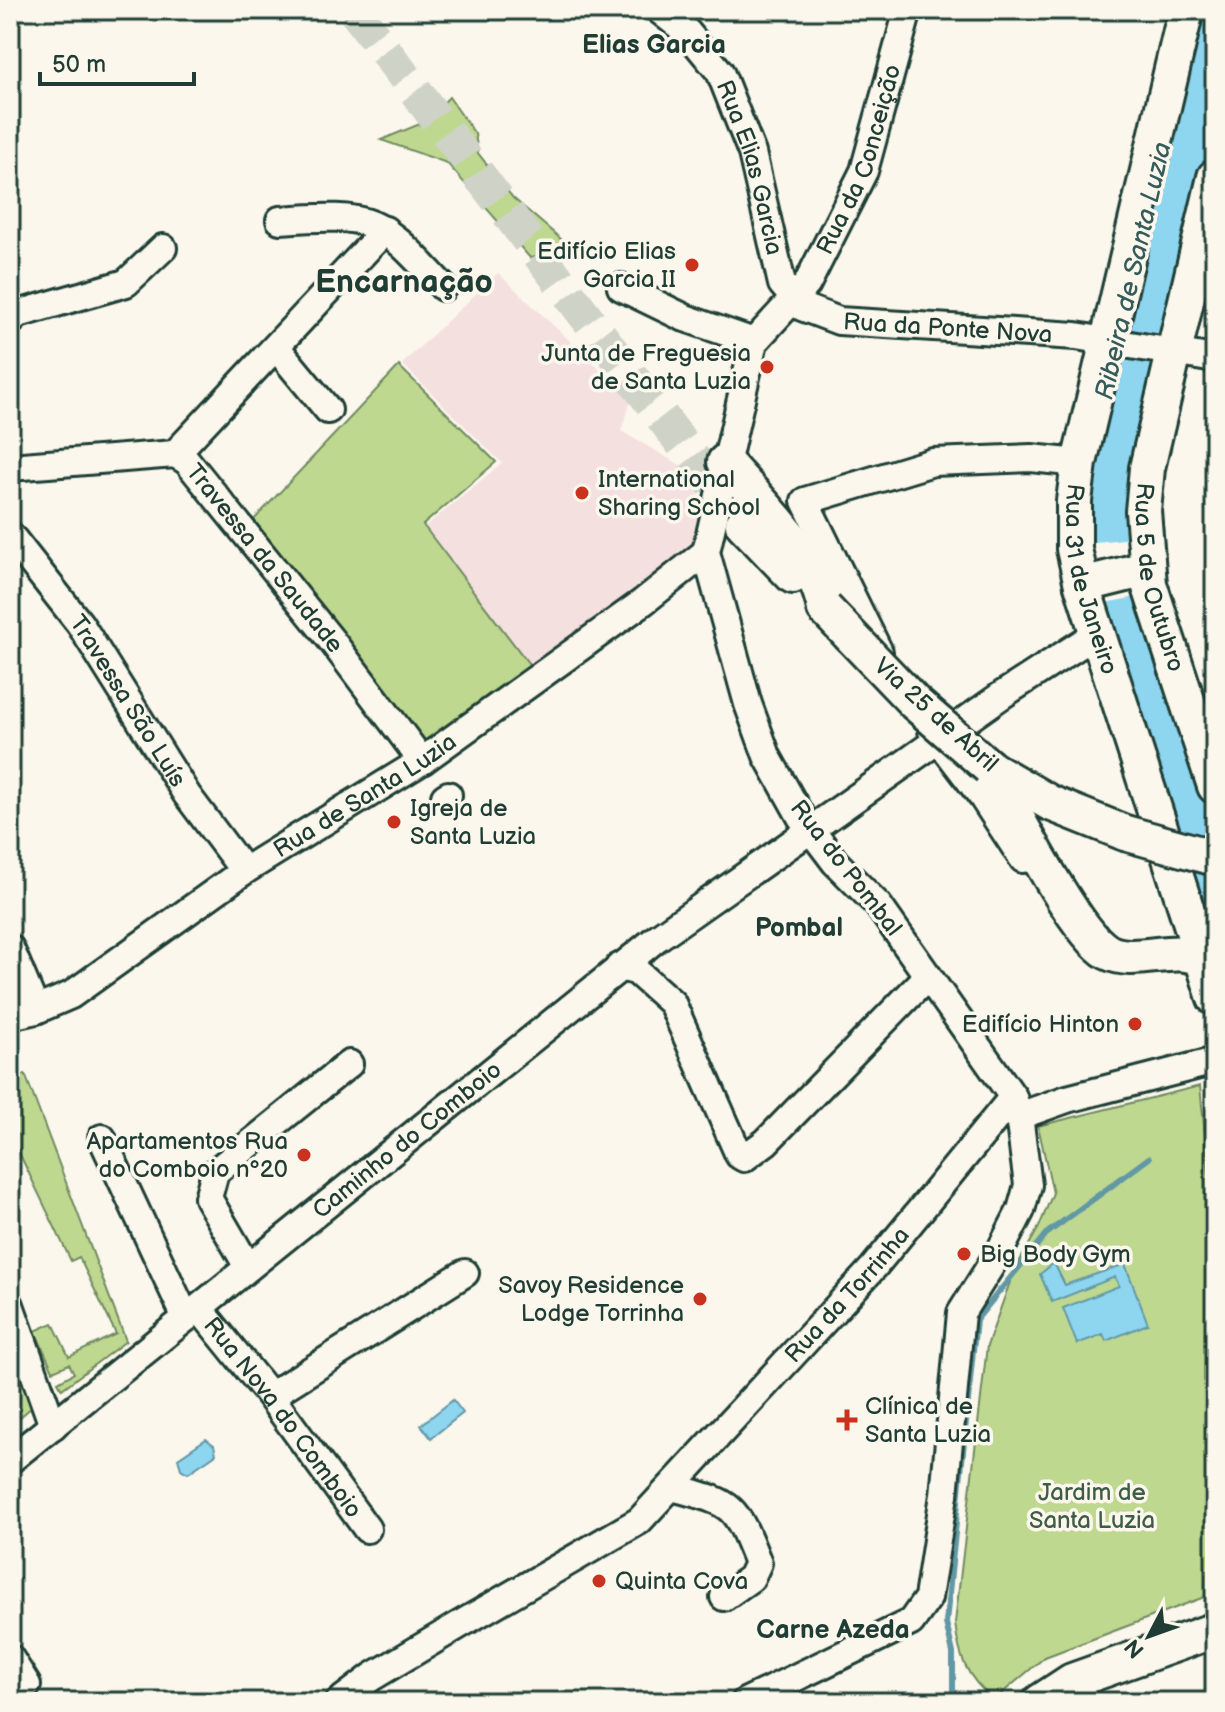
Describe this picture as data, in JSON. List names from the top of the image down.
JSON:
{
  "streets": {
    "main road": ["Rua 5 de Outubro", "Rua 31 de Janeiro", "Via 25 de Abril"],
    "street": [
      "Rua da Conceição",
      "Rua Elias Garcia",
      "Rua da Ponte Nova",
      "Travessa da Saudade",
      "Travessa São Luís",
      "Rua de Santa Luzia",
      "Rua do Pombal",
      "Caminho do Comboio",
      "Rua da Torrinha",
      "Rua Nova do Comboio"
    ]
  },
  "crossings": [
    ["Rua da Conceição", "Rua Elias Garcia"],
    ["Rua da Conceição", "Rua da Ponte Nova"],
    ["Rua Elias Garcia", "Rua da Ponte Nova"],
    ["Rua da Ponte Nova", "Rua 5 de Outubro"],
    ["Rua da Ponte Nova", "Rua 31 de Janeiro"],
    ["Travessa da Saudade", "Rua de Santa Luzia"],
    ["Rua 31 de Janeiro", "Caminho do Comboio"],
    ["Travessa São Luís", "Rua de Santa Luzia"],
    ["Rua de Santa Luzia", "Rua do Pombal"],
    ["Rua do Pombal", "Caminho do Comboio"],
    ["Rua do Pombal", "Rua da Torrinha"],
    ["Caminho do Comboio", "Rua Nova do Comboio"]
  ],
  "districts": [
    "Elias Garcia",
    "Encarnação",
    "Pombal",
    "Carne Azeda"
  ],
  "water": ["Ribeira de Santa Luzia"],
  "parks": ["Jardim de Santa Luzia"],
  "places": {
    "other": [
      "Edifício Elias Garcia II",
      "Junta de Freguesia de Santa Luzia",
      "International Sharing School",
      "Igreja de Santa Luzia",
      "Edifício Hinton",
      "Apartamentos Rua do Comboio nº20",
      "Big Body Gym",
      "Savoy Residence Lodge Torrinha",
      "Quinta Cova"
    ],
    "health": ["Clínica de Santa Luzia"]
  },
  "scale_bar": "50 m",
  "north": "bottom left"
}
